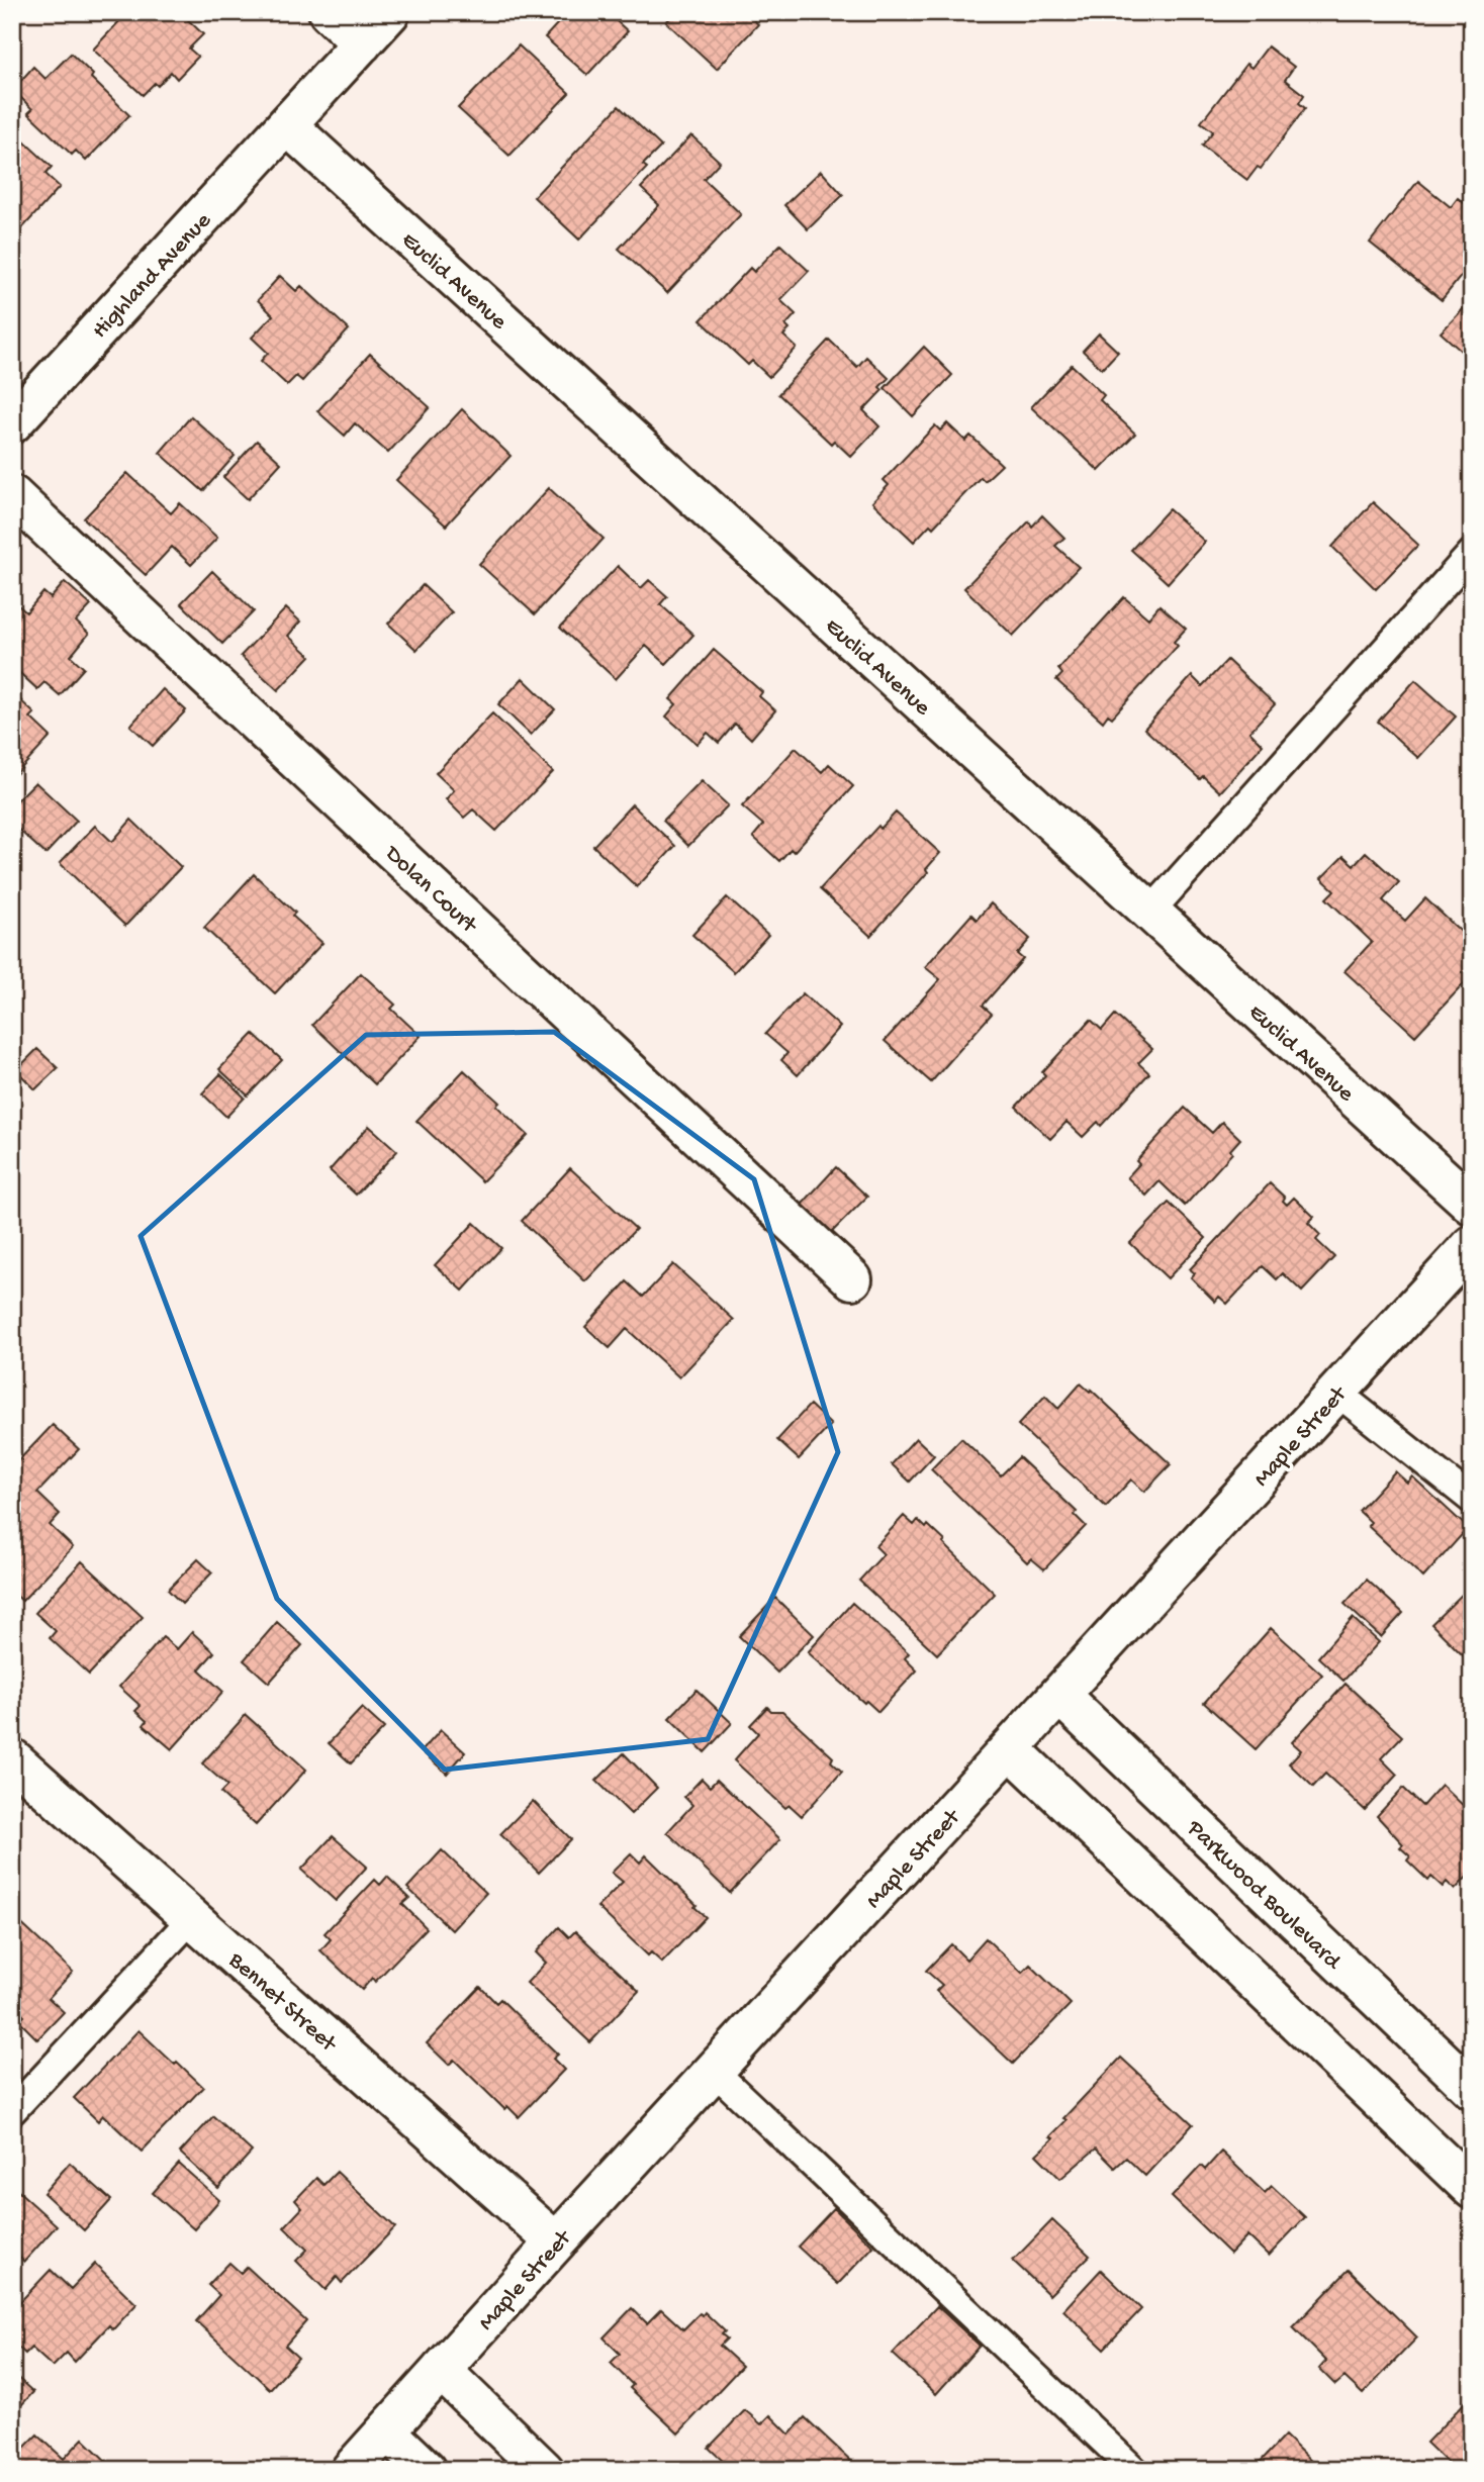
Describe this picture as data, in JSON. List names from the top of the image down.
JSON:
{
  "streets": {
    "street": [
      "Highland Avenue",
      "Euclid Avenue",
      "Dolan Court",
      "Maple Street",
      "Parkwood Boulevard",
      "Bennet Street"
    ]
  },
  "crossings": [
    ["Highland Avenue", "Euclid Avenue"],
    ["Maple Street", "Parkwood Boulevard"],
    ["Maple Street", "Bennet Street"]
  ]
}
